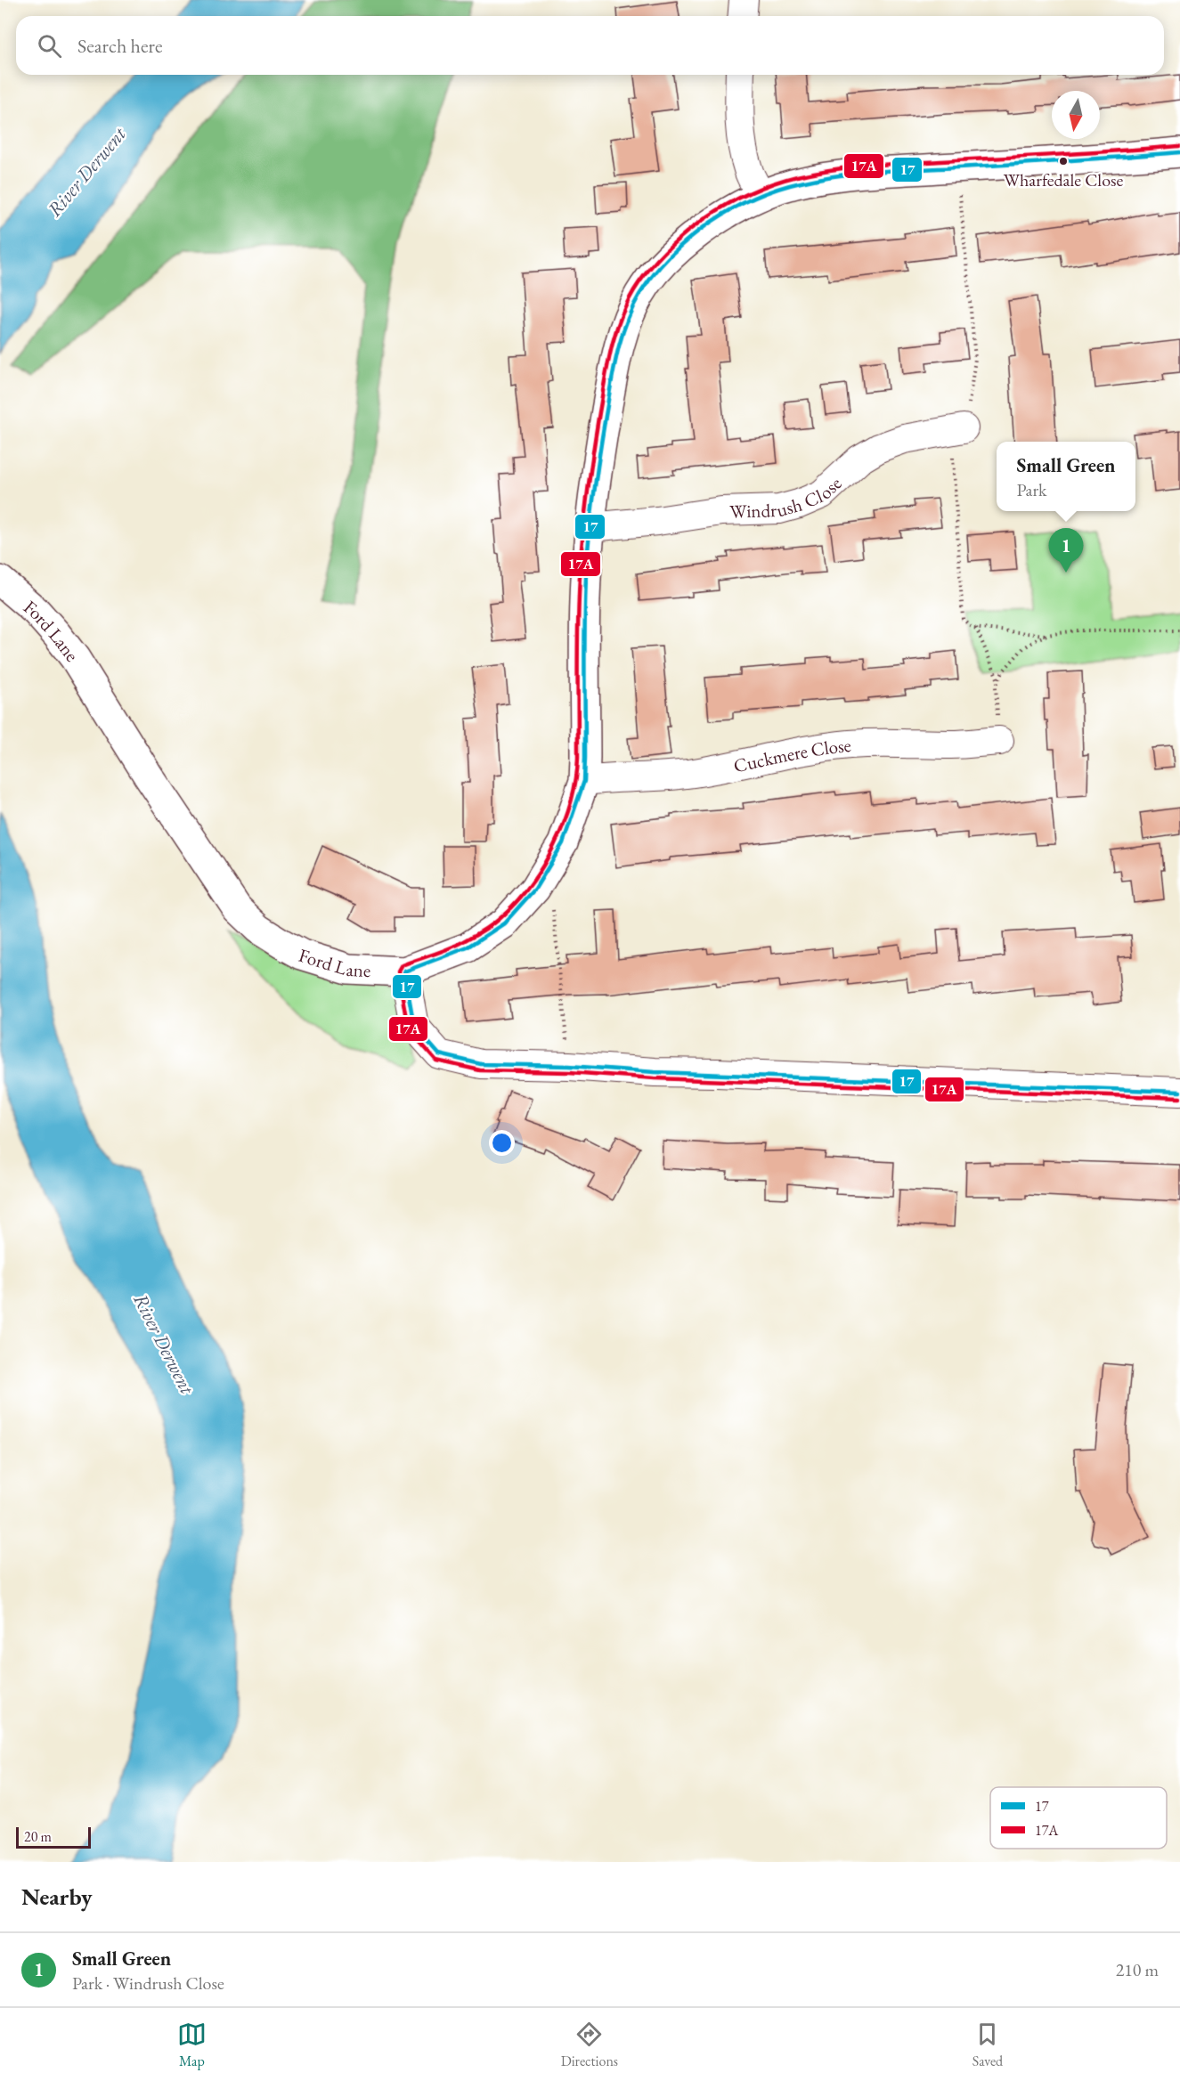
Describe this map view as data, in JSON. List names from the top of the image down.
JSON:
{
  "streets": {
    "street": ["Windrush Close", "Ford Lane", "Cuckmere Close"]
  },
  "water": ["River Derwent"],
  "places": ["Wharfedale Close"],
  "lines": ["transit line 17A", "transit line 17"],
  "legend": ["17", "17A"],
  "scale_bar": "20 m",
  "north": "bottom",
  "page": {
    "search": "Search here",
    "popup": ["Small Green", "Park"],
    "pins": "1",
    "scale": "20 m",
    "heading": "Nearby",
    "list": [
      {
        "mark": "1",
        "name": "Small Green",
        "note": "Park · Windrush Close",
        "value": "210 m"
      }
    ],
    "nav": ["Map", "Directions", "Saved"]
  }
}
